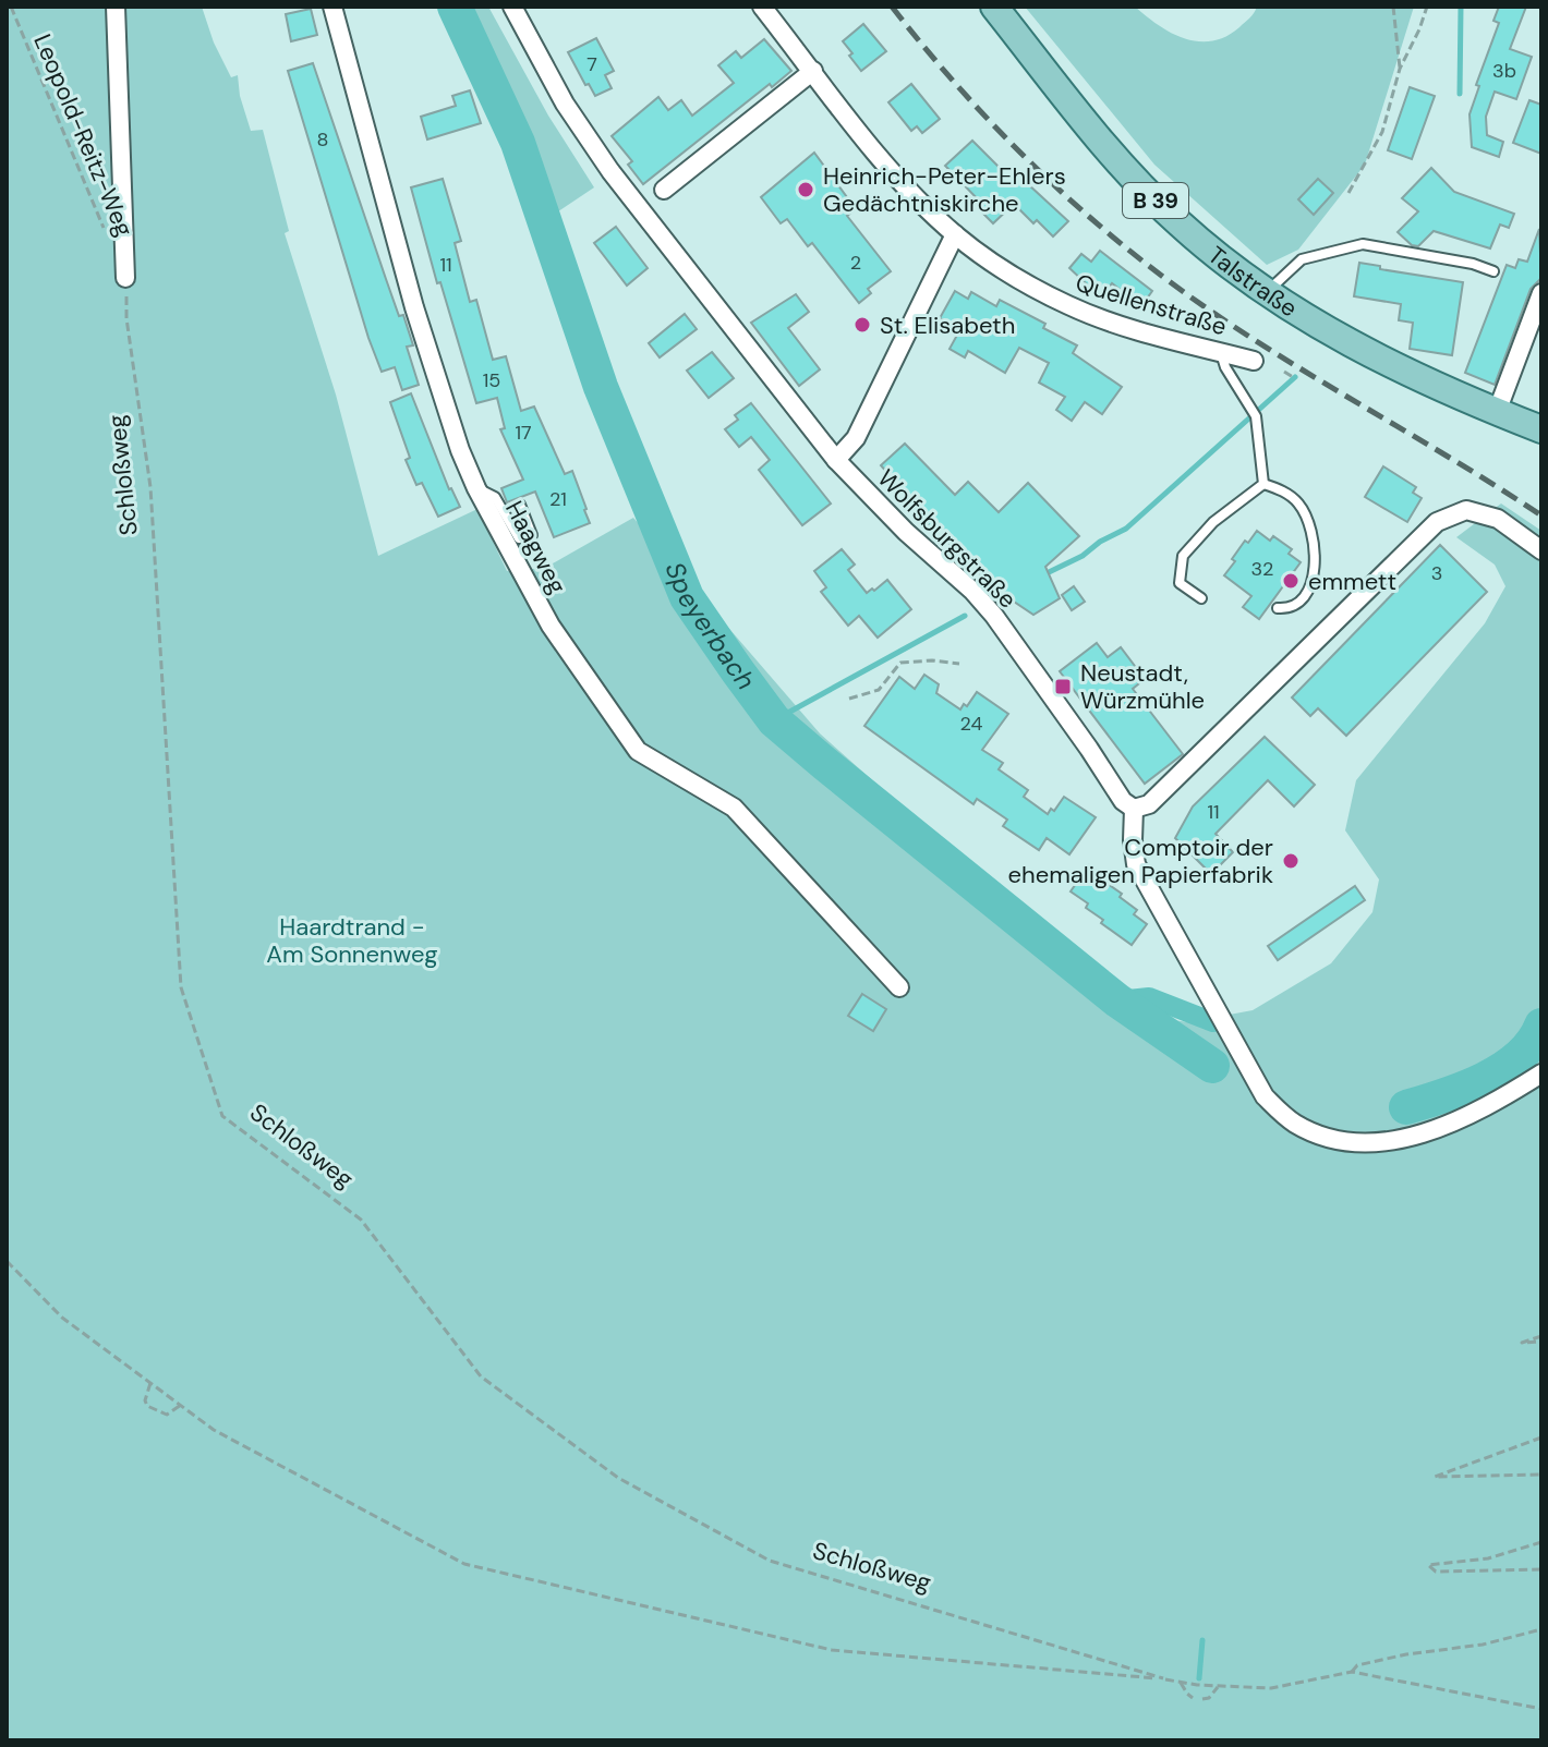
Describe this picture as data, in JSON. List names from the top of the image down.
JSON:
{
  "streets": {
    "main road": ["B 39", "Talstraße"],
    "street": ["Quellenstraße", "Wolfsburgstraße", "Haagweg"],
    "path": ["Leopold-Reitz-Weg", "Schloßweg"]
  },
  "water": ["Speyerbach"],
  "parks": ["Haardtrand - Am Sonnenweg"],
  "places": {
    "other": [
      "Heinrich-Peter-Ehlers Gedächtniskirche",
      "St. Elisabeth",
      "emmett",
      "Comptoir der ehemaligen Papierfabrik"
    ],
    "transit": ["Neustadt, Würzmühle"]
  },
  "house_numbers": [
    "7",
    "3b",
    "8",
    "2",
    "11",
    "15",
    "17",
    "21",
    "32",
    "3",
    "24",
    "11"
  ]
}
